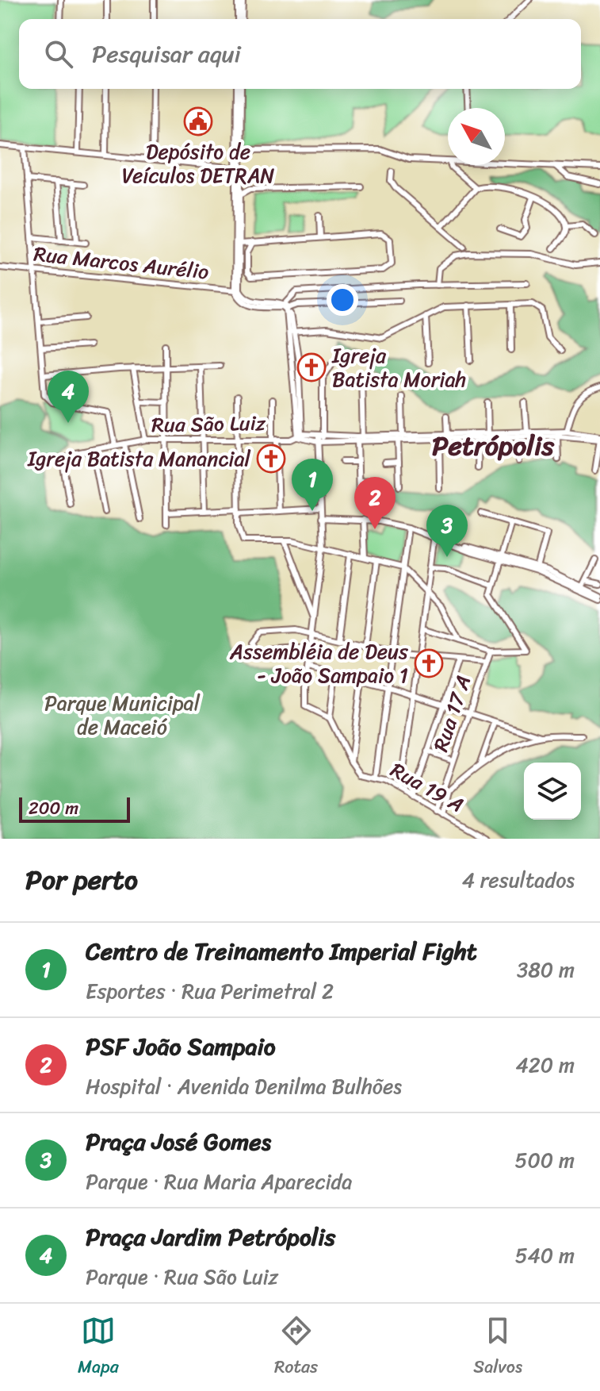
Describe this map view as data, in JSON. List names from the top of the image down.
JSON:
{
  "streets": {
    "street": [
      "Rua Marcos Aurélio",
      "Rua São Luiz",
      "Rua 17 A",
      "Rua 19 A"
    ]
  },
  "crossings": [
    ["Rua 17 A", "Rua 19 A"]
  ],
  "districts": ["Petrópolis"],
  "parks": ["Parque Municipal de Maceió"],
  "places": {
    "public building": ["Depósito de Veículos DETRAN"],
    "church": ["Igreja Batista Moriah", "Igreja Batista Manancial", "Assembléia de Deus - João Sampaio 1"]
  },
  "scale_bar": "200 m",
  "north": "top left",
  "page": {
    "search": "Pesquisar aqui",
    "pins": [
      "4",
      "1",
      "2",
      "3"
    ],
    "scale": "200 m",
    "heading": ["Por perto", "4 resultados"],
    "list": [
      {
        "mark": "1",
        "name": "Centro de Treinamento Imperial Fight",
        "note": "Esportes · Rua Perimetral 2",
        "value": "380 m"
      },
      {
        "mark": "2",
        "name": "PSF João Sampaio",
        "note": "Hospital · Avenida Denilma Bulhões",
        "value": "420 m"
      },
      {
        "mark": "3",
        "name": "Praça José Gomes",
        "note": "Parque · Rua Maria Aparecida",
        "value": "500 m"
      },
      {
        "mark": "4",
        "name": "Praça Jardim Petrópolis",
        "note": "Parque · Rua São Luiz",
        "value": "540 m"
      }
    ],
    "nav": ["Mapa", "Rotas", "Salvos"]
  }
}
